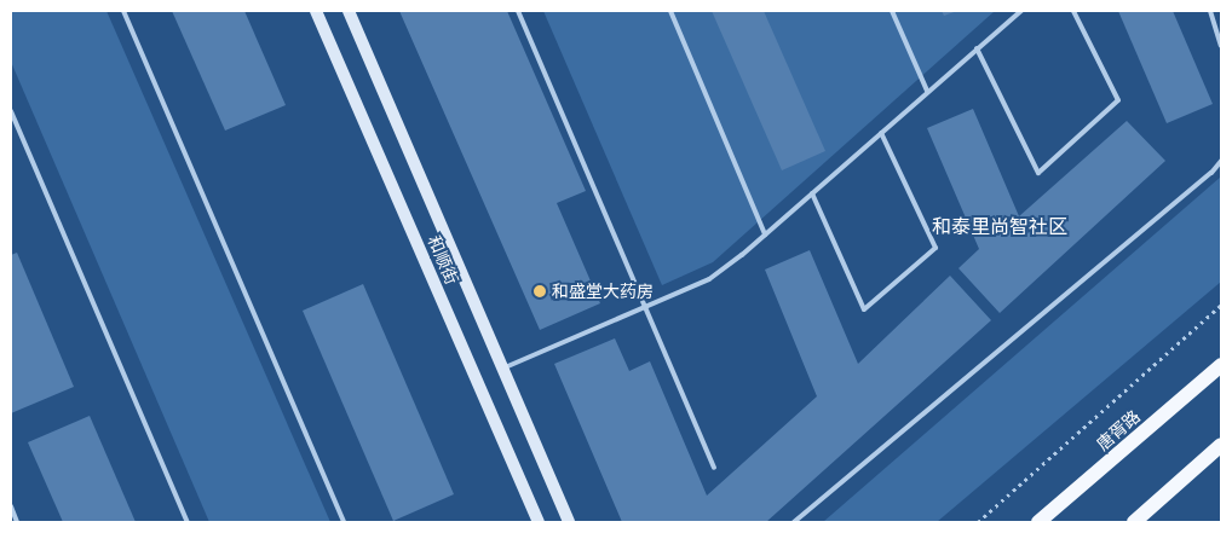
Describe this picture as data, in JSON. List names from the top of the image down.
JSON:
{
  "streets": {
    "main road": ["唐胥路"],
    "street": ["和顺街"]
  },
  "districts": ["和泰里尚智社区"],
  "places": ["和盛堂大药房"]
}
